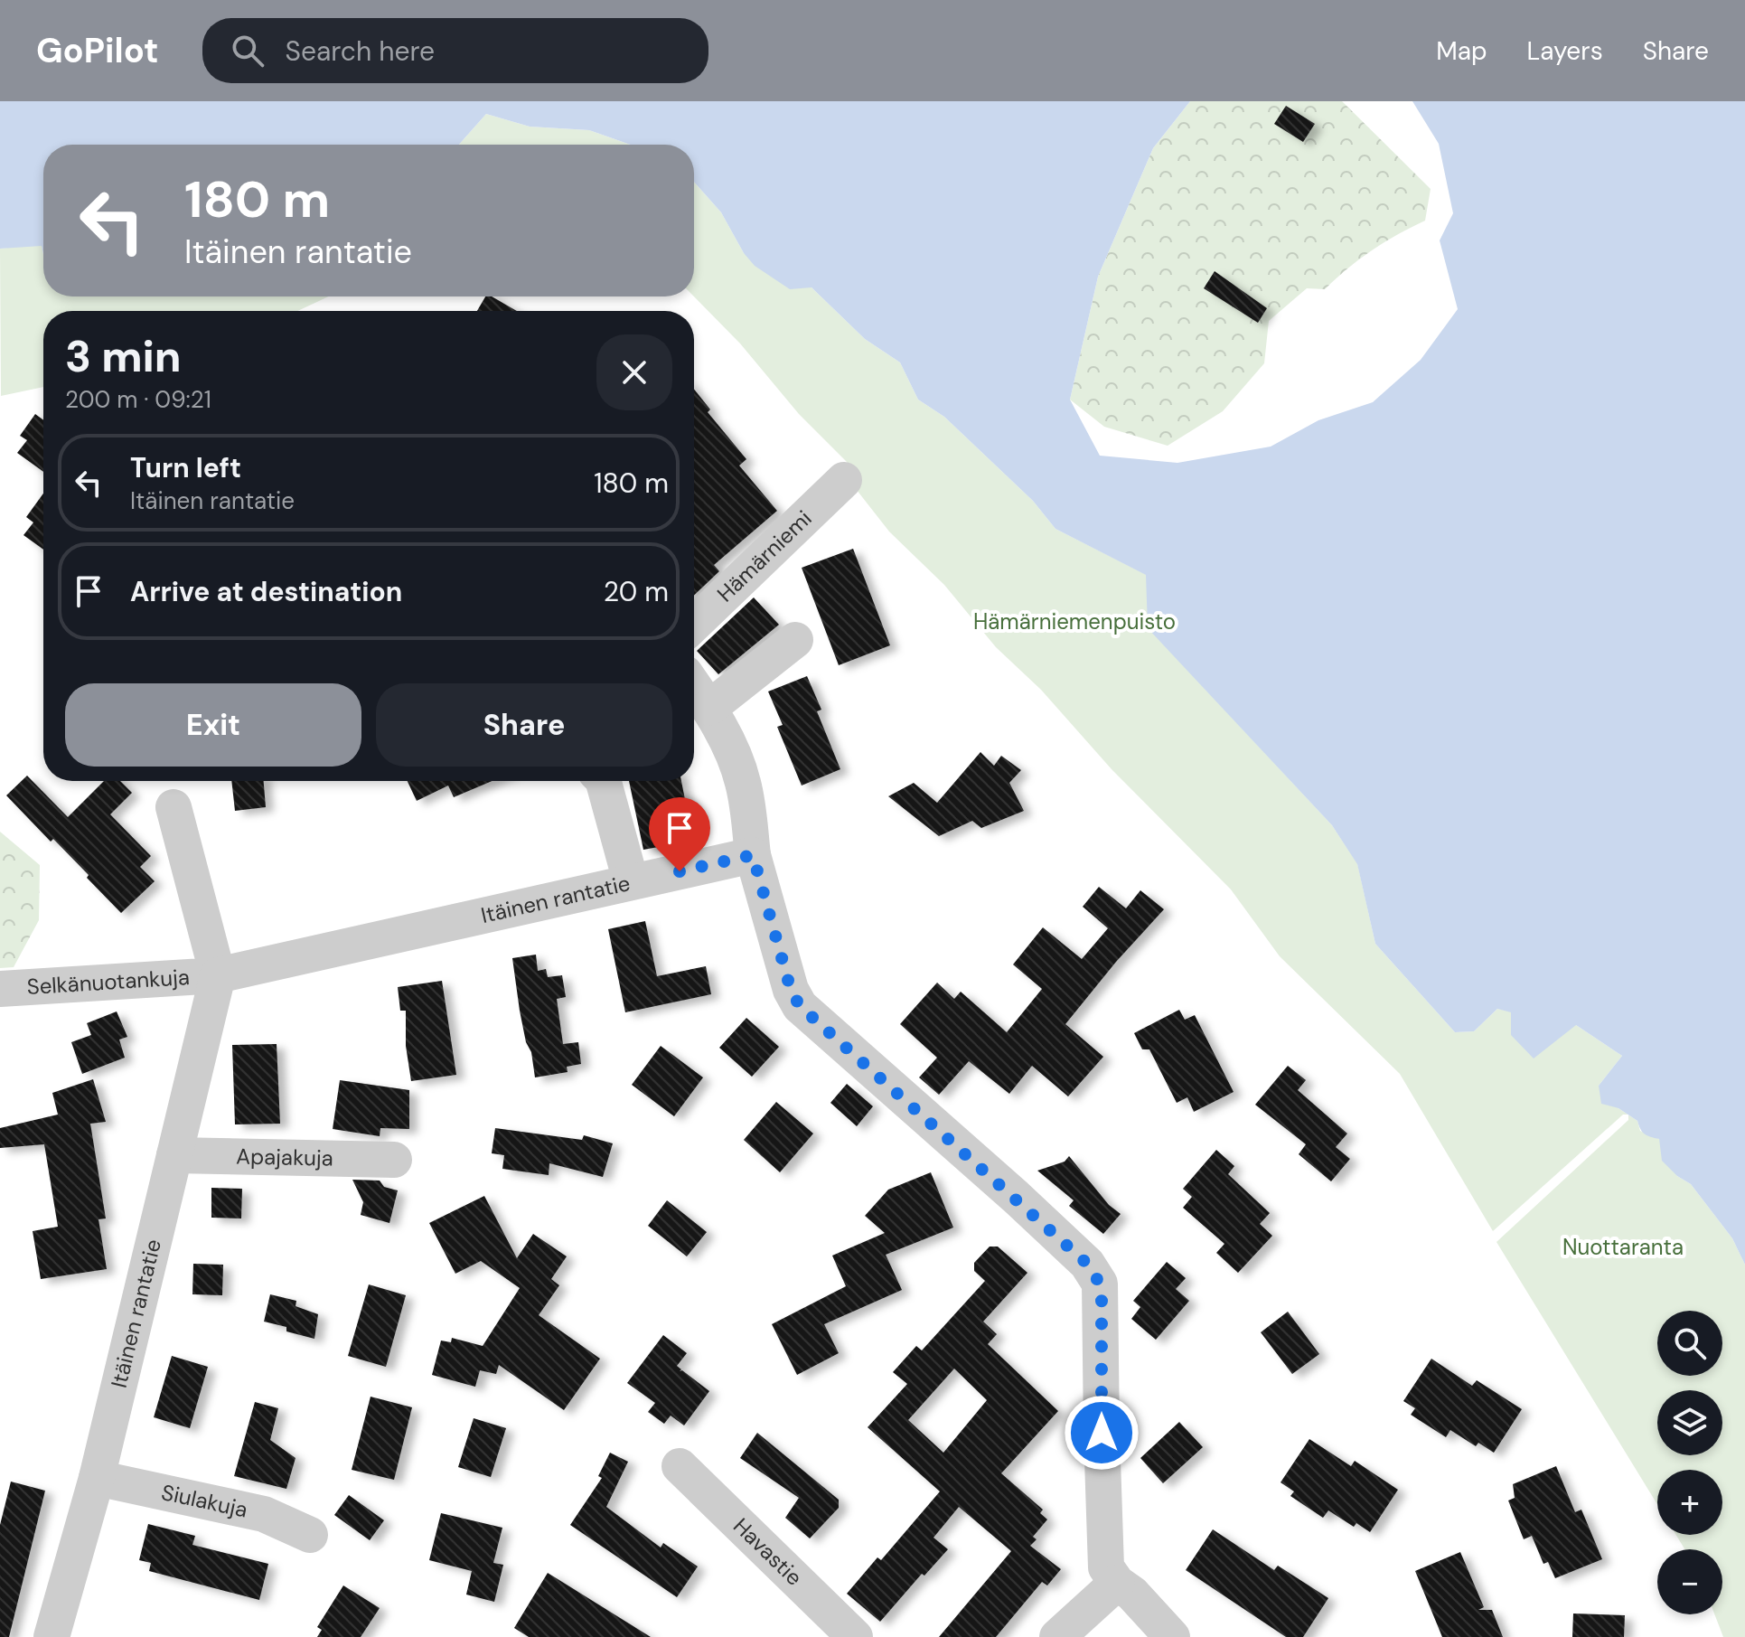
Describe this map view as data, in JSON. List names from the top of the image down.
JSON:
{
  "streets": {
    "street": [
      "Hämärniemi",
      "Itäinen rantatie",
      "Selkänuotankuja",
      "Apajakuja",
      "Siulakuja",
      "Havastie"
    ]
  },
  "crossings": [
    ["Itäinen rantatie", "Selkänuotankuja"],
    ["Itäinen rantatie", "Apajakuja"],
    ["Itäinen rantatie", "Siulakuja"]
  ],
  "parks": ["Hämärniemenpuisto", "Nuottaranta"],
  "page": {
    "header": "GoPilot",
    "search": "Search here",
    "nav": ["Map", "Layers", "Share"],
    "turn": ["180 m", "Itäinen rantatie"],
    "heading": ["3 min", "200 m · 09:21"],
    "list": [
      {
        "name": "Turn left",
        "note": "Itäinen rantatie",
        "value": "180 m"
      },
      {
        "name": "Arrive at destination",
        "value": "20 m"
      }
    ],
    "buttons": ["Exit", "Share"],
    "map_buttons": ["+", "−"]
  }
}
